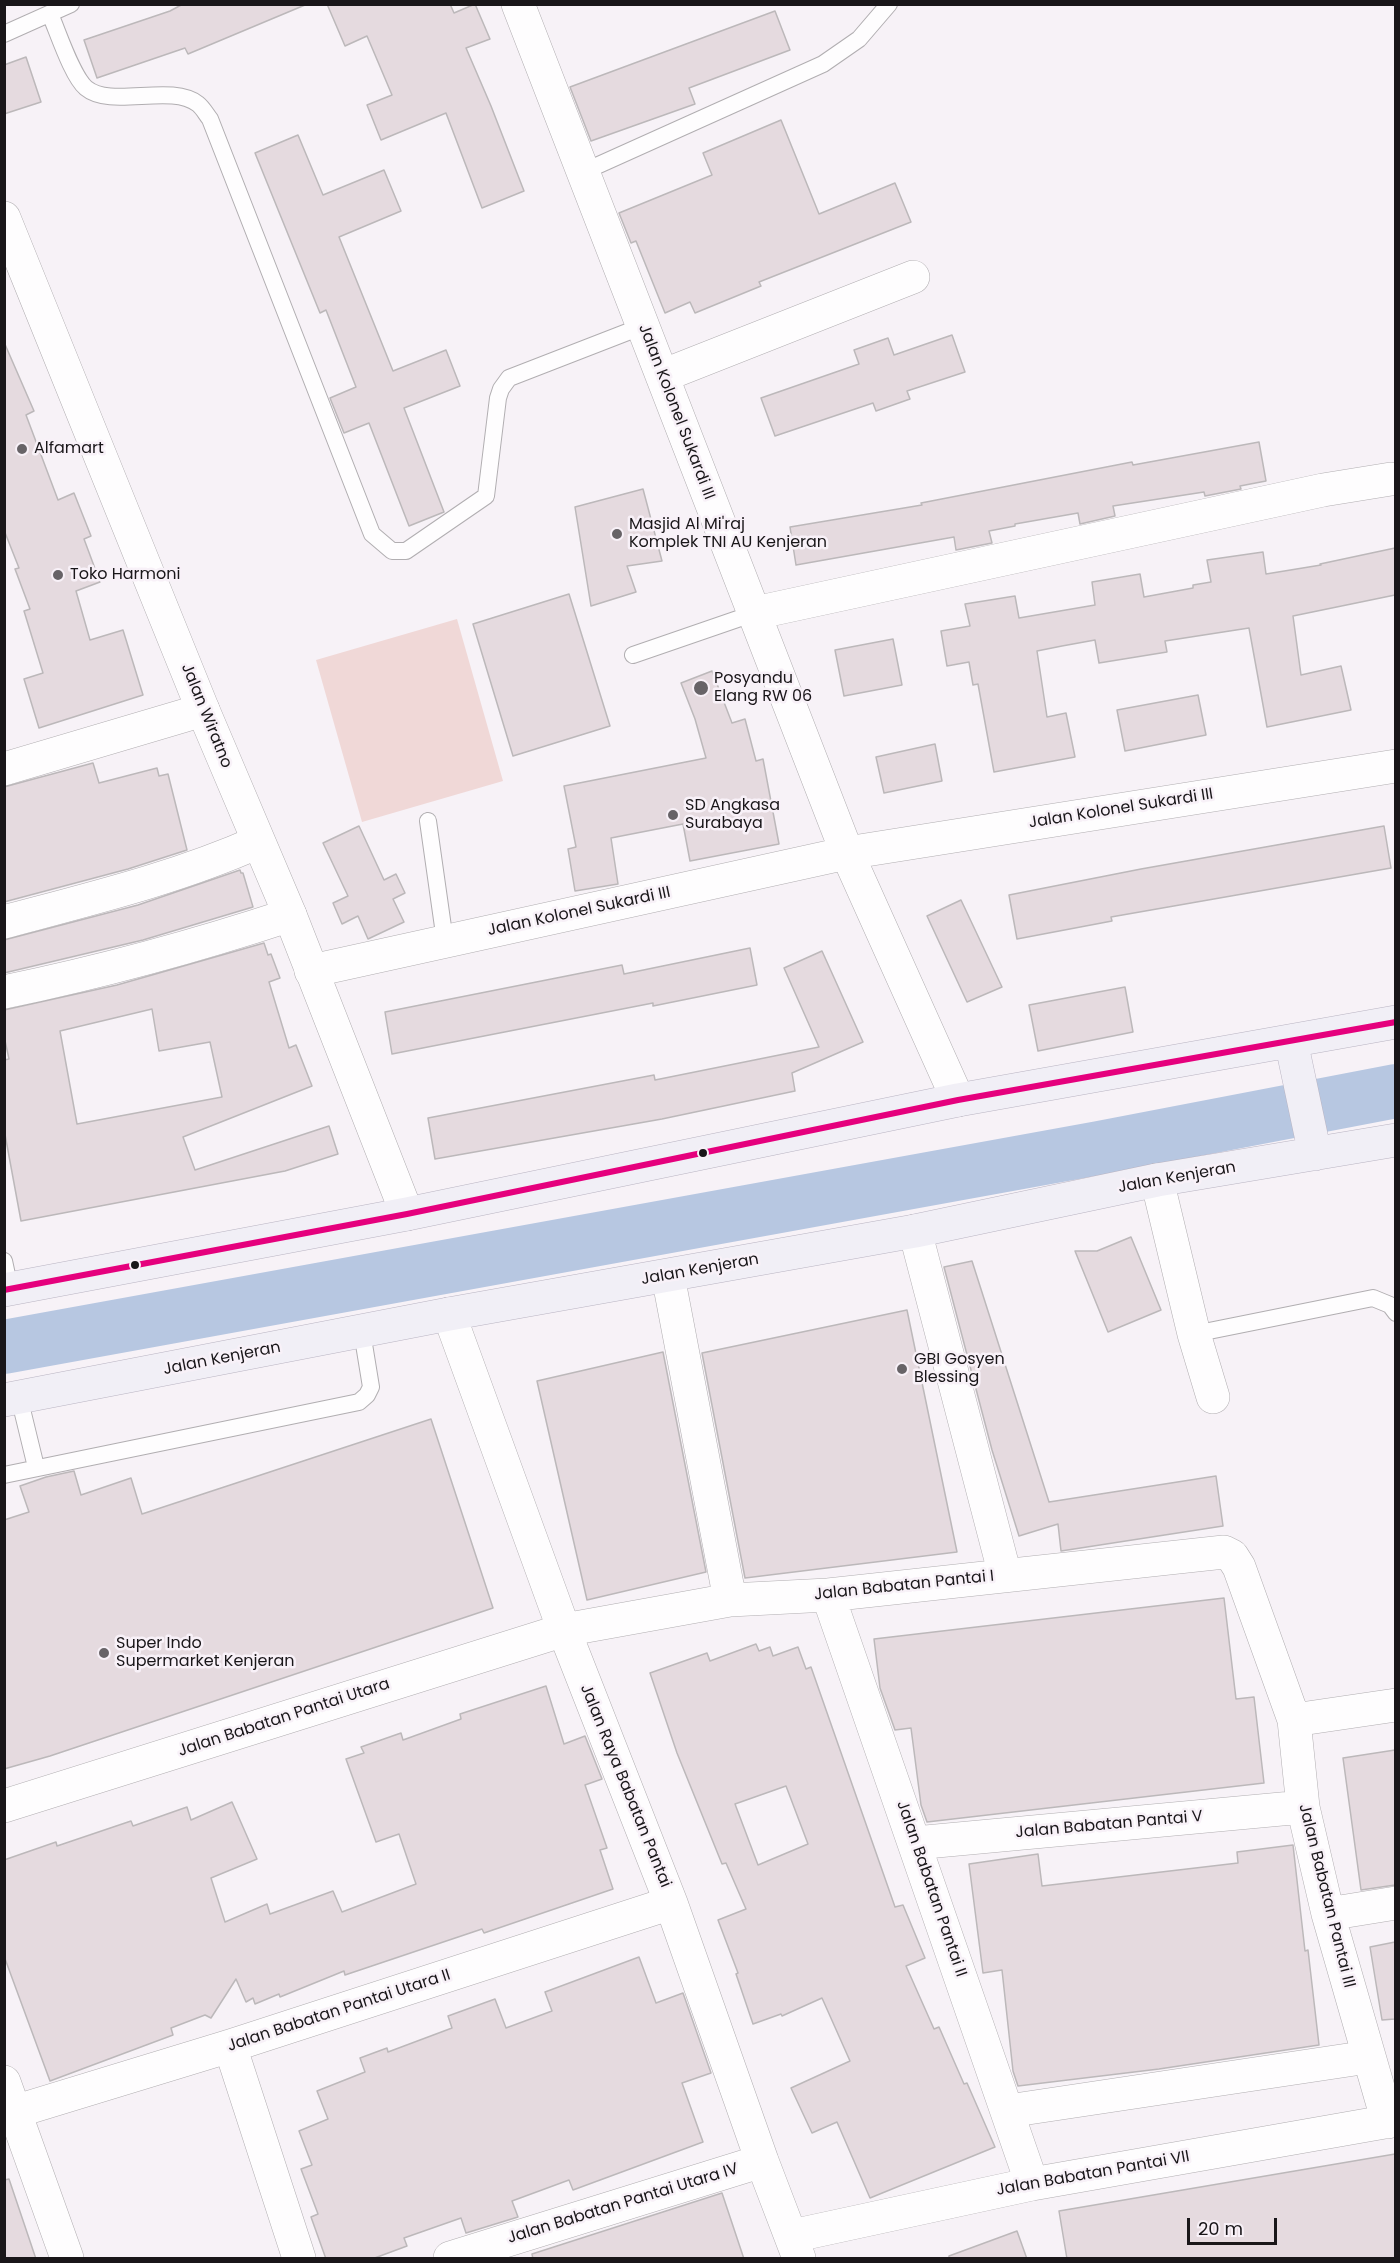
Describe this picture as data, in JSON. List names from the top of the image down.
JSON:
{
  "streets": {
    "main road": ["Jalan Kenjeran"],
    "street": [
      "Jalan Kolonel Sukardi III",
      "Jalan Wiratno",
      "Jalan Babatan Pantai I",
      "Jalan Babatan Pantai Utara",
      "Jalan Raya Babatan Pantai",
      "Jalan Babatan Pantai V",
      "Jalan Babatan Pantai II",
      "Jalan Babatan Pantai Ill",
      "Jalan Babatan Pantai Utara II",
      "Jalan Babatan Pantai VII",
      "Jalan Babatan Pantai Utara IV"
    ]
  },
  "crossings": [
    ["Jalan Kolonel Sukardi III", "Jalan Wiratno"],
    ["Jalan Kenjeran", "Jalan Raya Babatan Pantai"],
    ["Jalan Babatan Pantai I", "Jalan Babatan Pantai Utara"],
    ["Jalan Babatan Pantai I", "Jalan Raya Babatan Pantai"],
    ["Jalan Babatan Pantai I", "Jalan Babatan Pantai II"],
    ["Jalan Babatan Pantai I", "Jalan Babatan Pantai Ill"],
    ["Jalan Babatan Pantai Utara", "Jalan Raya Babatan Pantai"],
    ["Jalan Raya Babatan Pantai", "Jalan Babatan Pantai Utara II"],
    ["Jalan Raya Babatan Pantai", "Jalan Babatan Pantai VII"],
    ["Jalan Raya Babatan Pantai", "Jalan Babatan Pantai Utara IV"],
    ["Jalan Babatan Pantai V", "Jalan Babatan Pantai II"],
    ["Jalan Babatan Pantai V", "Jalan Babatan Pantai Ill"],
    ["Jalan Babatan Pantai II", "Jalan Babatan Pantai VII"],
    ["Jalan Babatan Pantai Ill", "Jalan Babatan Pantai VII"]
  ],
  "places": [
    "Alfamart",
    "Masjid Al Mi'raj Komplek TNI AU Kenjeran",
    "Toko Harmoni",
    "Posyandu Elang RW 06",
    "SD Angkasa Surabaya",
    "GBI Gosyen Blessing",
    "Super Indo Supermarket Kenjeran"
  ],
  "scale_bar": "20 m"
}
